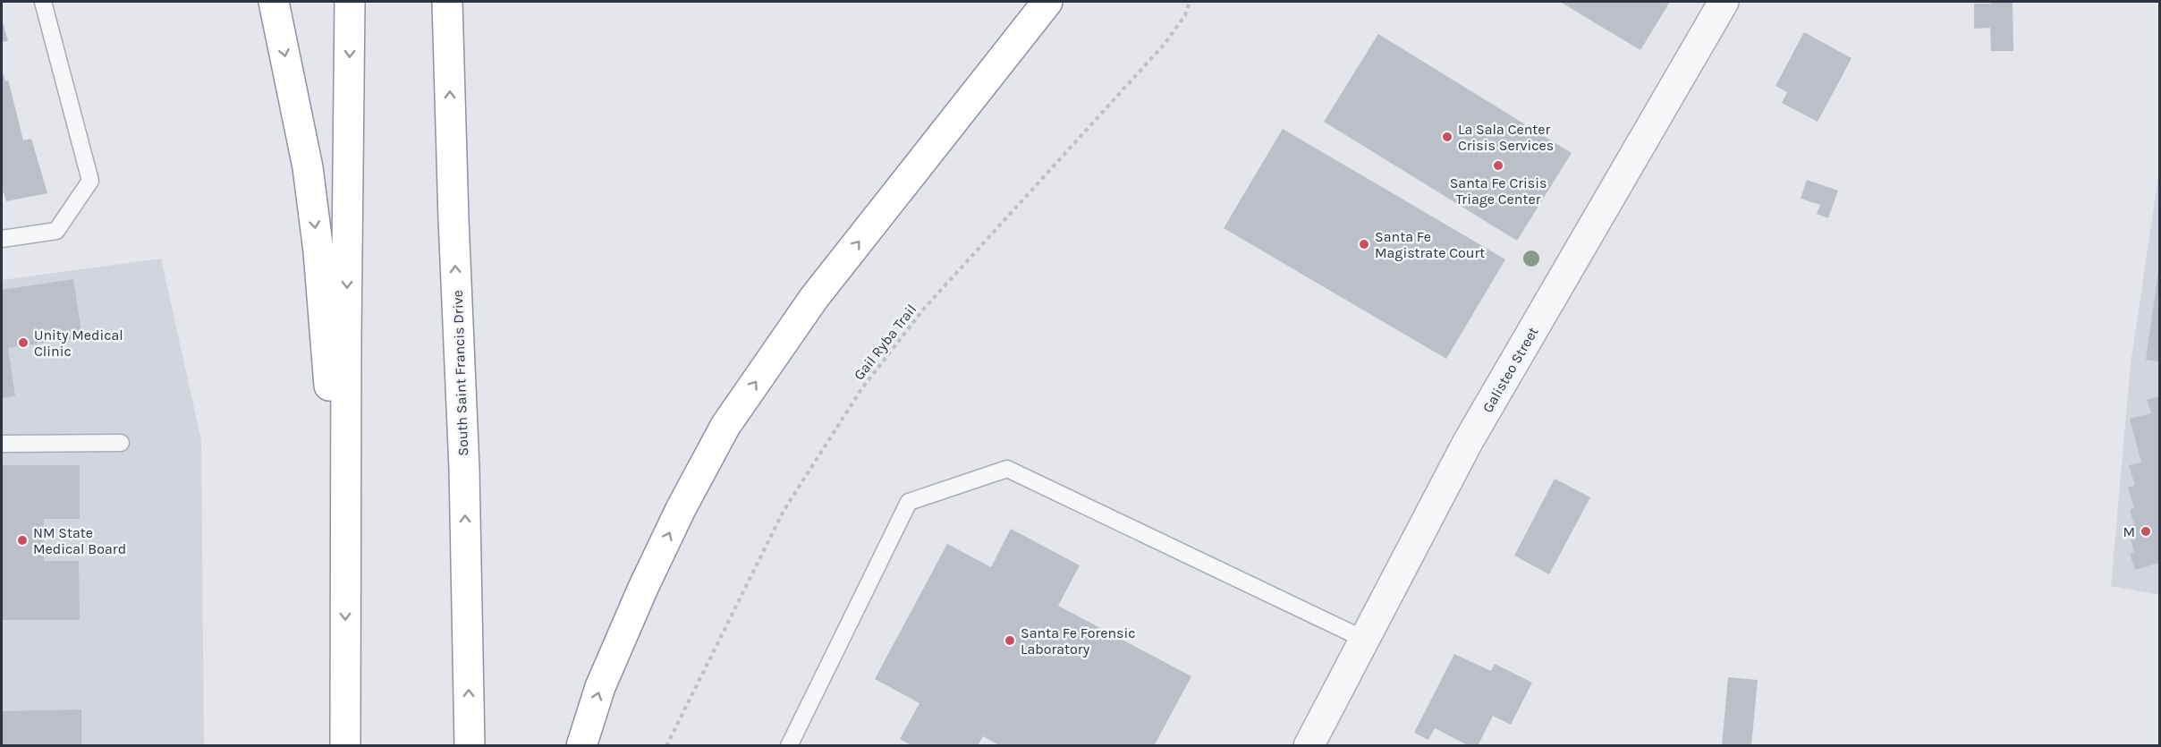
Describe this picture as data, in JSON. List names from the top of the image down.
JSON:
{
  "streets": {
    "highway": ["South Saint Francis Drive"],
    "street": ["Galisteo Street"],
    "path": ["Gail Ryba Trail"]
  },
  "places": [
    "La Sala Center Crisis Services",
    "Santa Fe Crisis Triage Center",
    "Santa Fe Magistrate Court",
    "Unity Medical Clinic",
    "M",
    "NM State Medical Board",
    "Santa Fe Forensic Laboratory"
  ]
}
